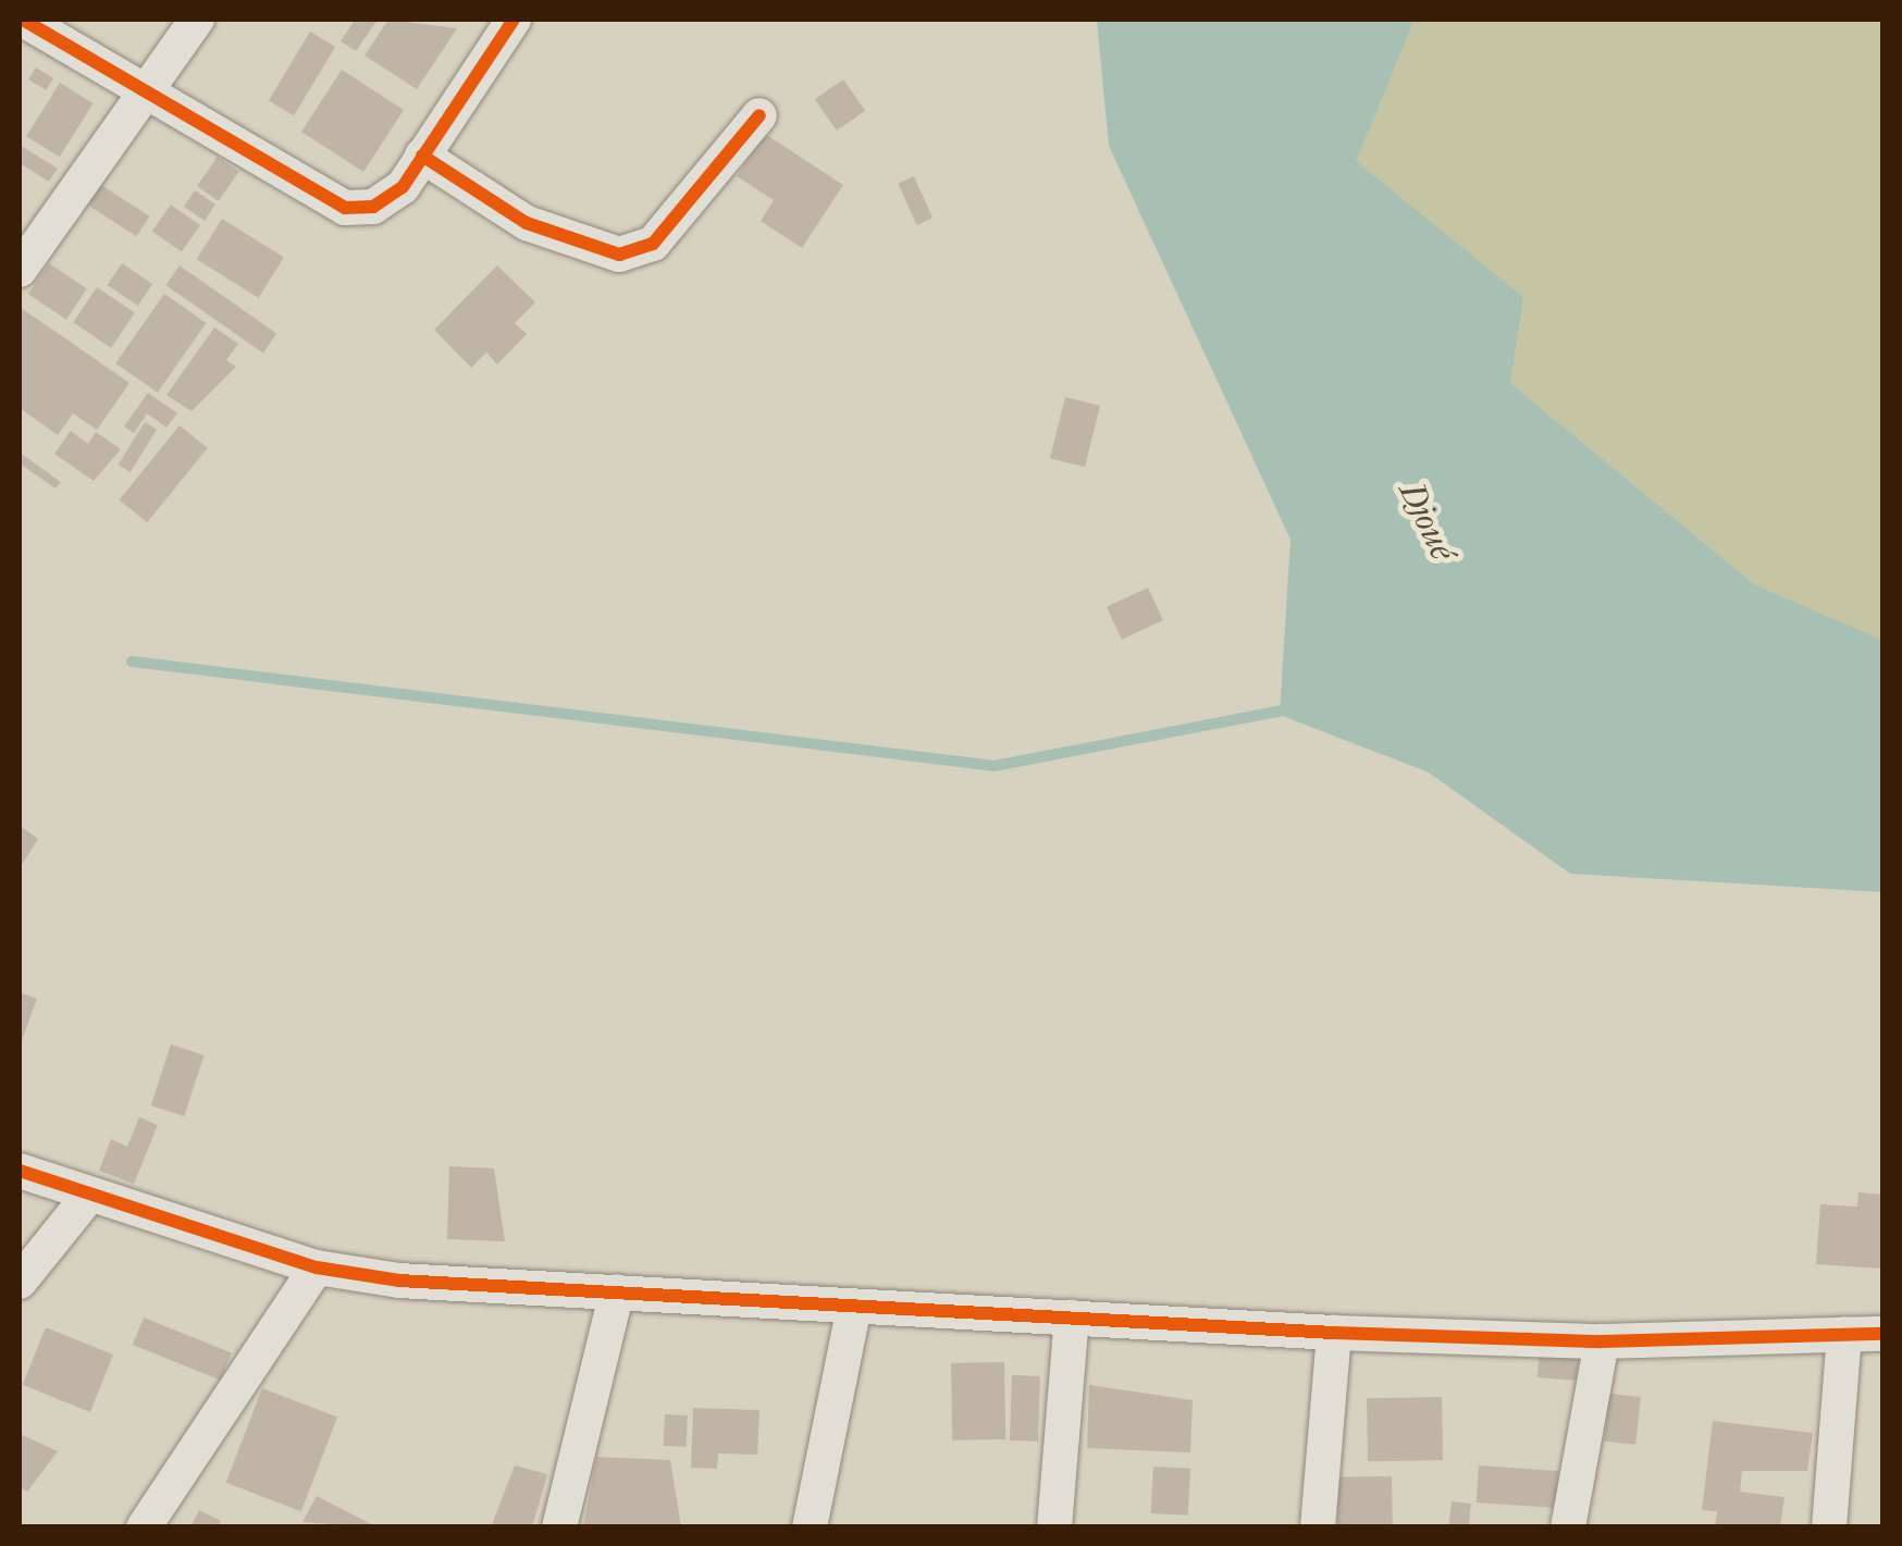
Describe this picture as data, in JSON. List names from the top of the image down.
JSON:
{
  "water": ["Djoué"]
}
